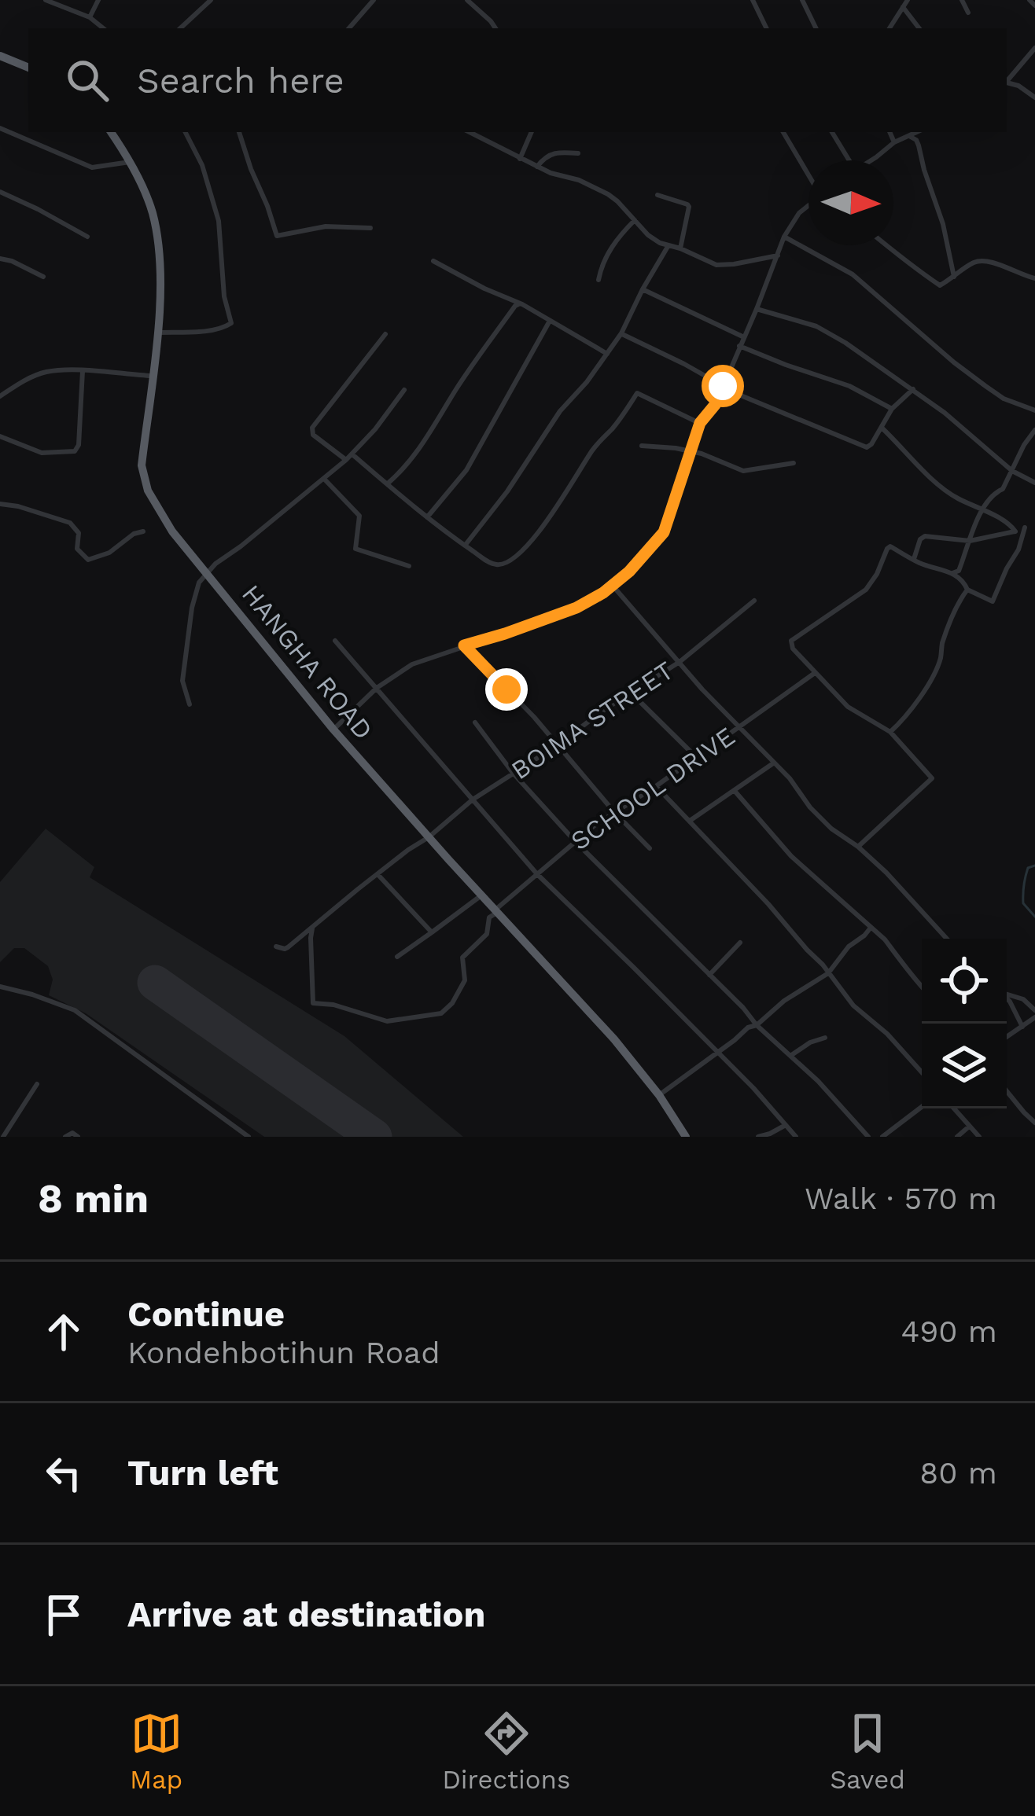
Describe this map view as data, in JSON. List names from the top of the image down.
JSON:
{
  "streets": {
    "highway": ["HANGHA ROAD"],
    "street": ["BOIMA STREET", "SCHOOL DRIVE"]
  },
  "crossings": [
    ["HANGHA ROAD", "BOIMA STREET"],
    ["HANGHA ROAD", "SCHOOL DRIVE"],
    ["BOIMA STREET", "SCHOOL DRIVE"]
  ],
  "north": "right",
  "page": {
    "search": "Search here",
    "heading": ["8 min", "Walk · 570 m"],
    "list": [
      ["Continue", "Kondehbotihun Road", "490 m"],
      ["Turn left", "80 m"],
      "Arrive at destination"
    ],
    "nav": ["Map", "Directions", "Saved"]
  }
}
